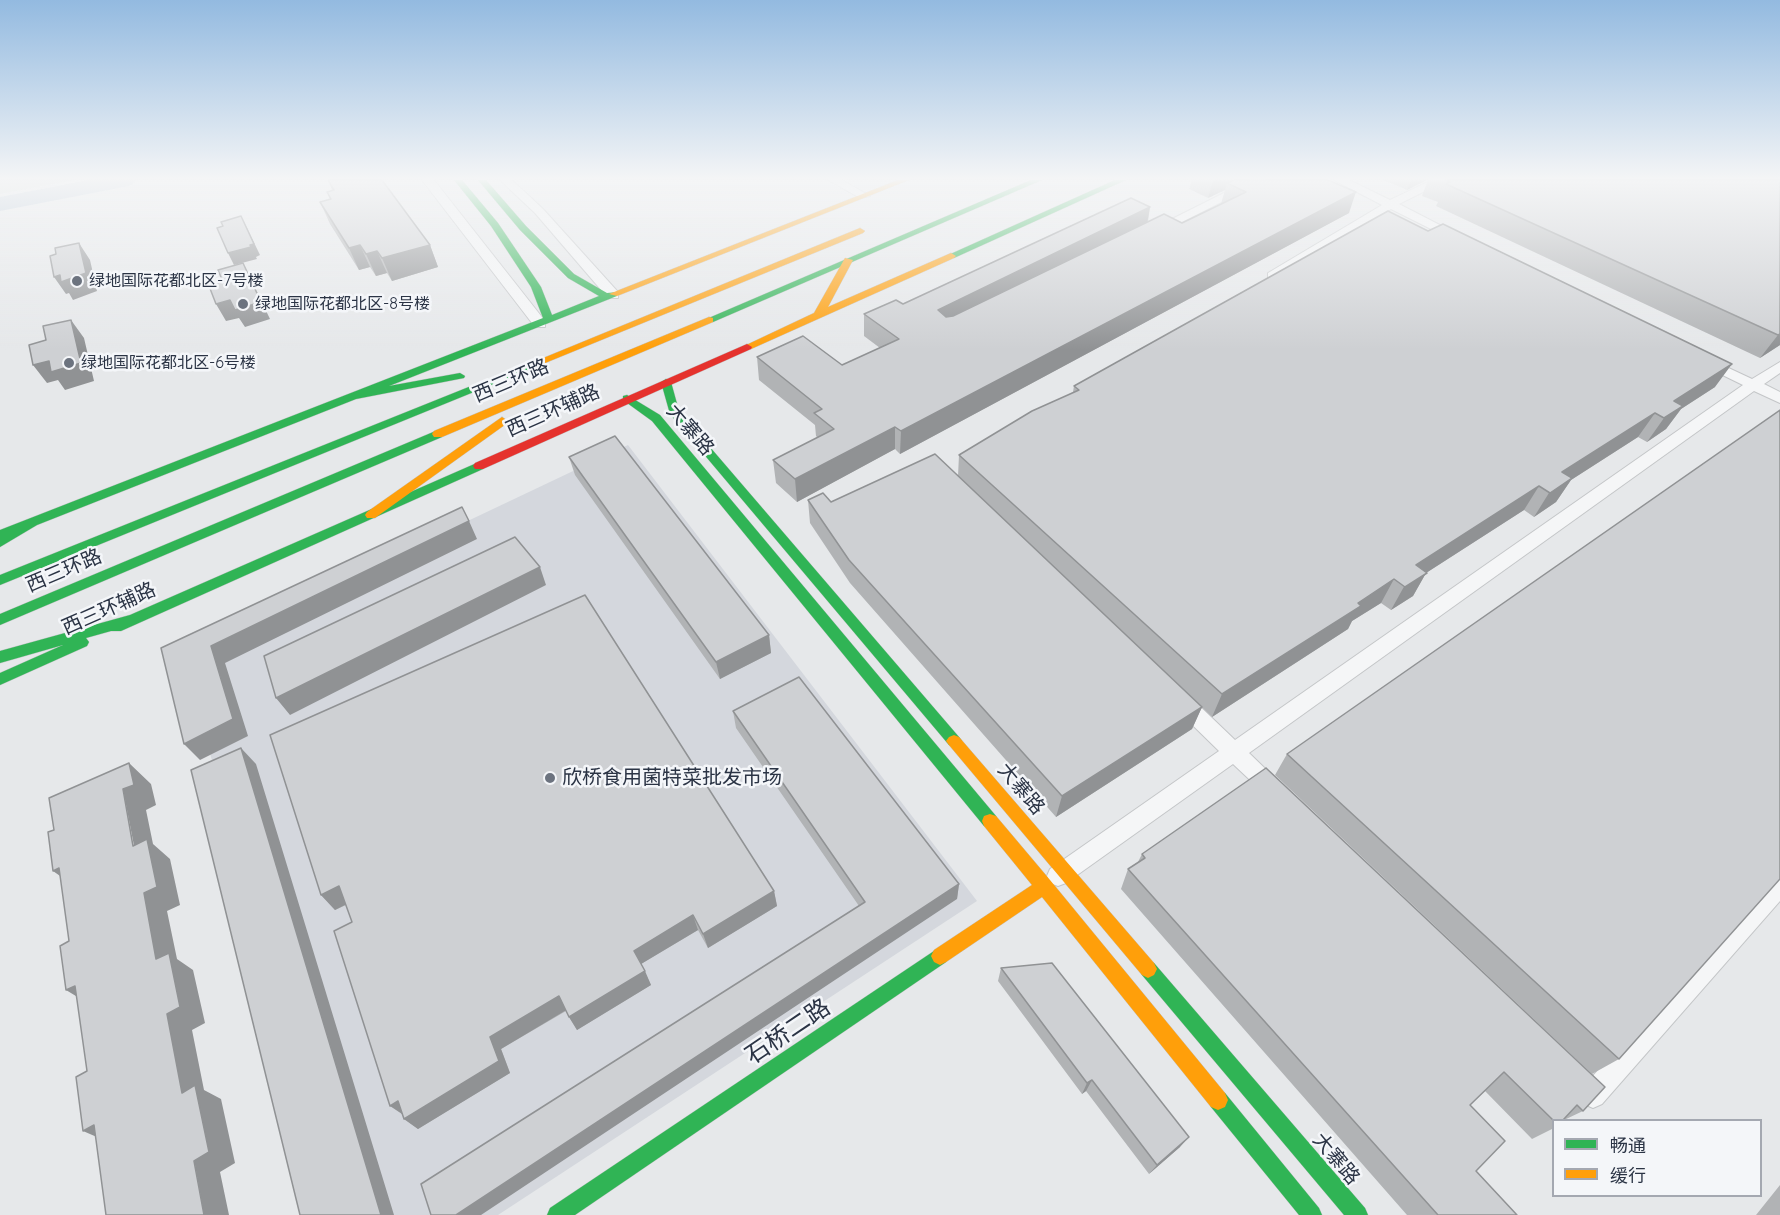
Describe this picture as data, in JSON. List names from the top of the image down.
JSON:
{
  "streets": {
    "main road": [
      "西三环路",
      "西三环辅路",
      "大寨路",
      "石桥二路"
    ]
  },
  "crossings": [
    ["西三环辅路", "大寨路"],
    ["大寨路", "石桥二路"]
  ],
  "places": [
    "绿地国际花都北区-7号楼",
    "绿地国际花都北区-8号楼",
    "绿地国际花都北区-6号楼",
    "欣桥食用菌特菜批发市场"
  ],
  "legend": ["畅通", "缓行"]
}
